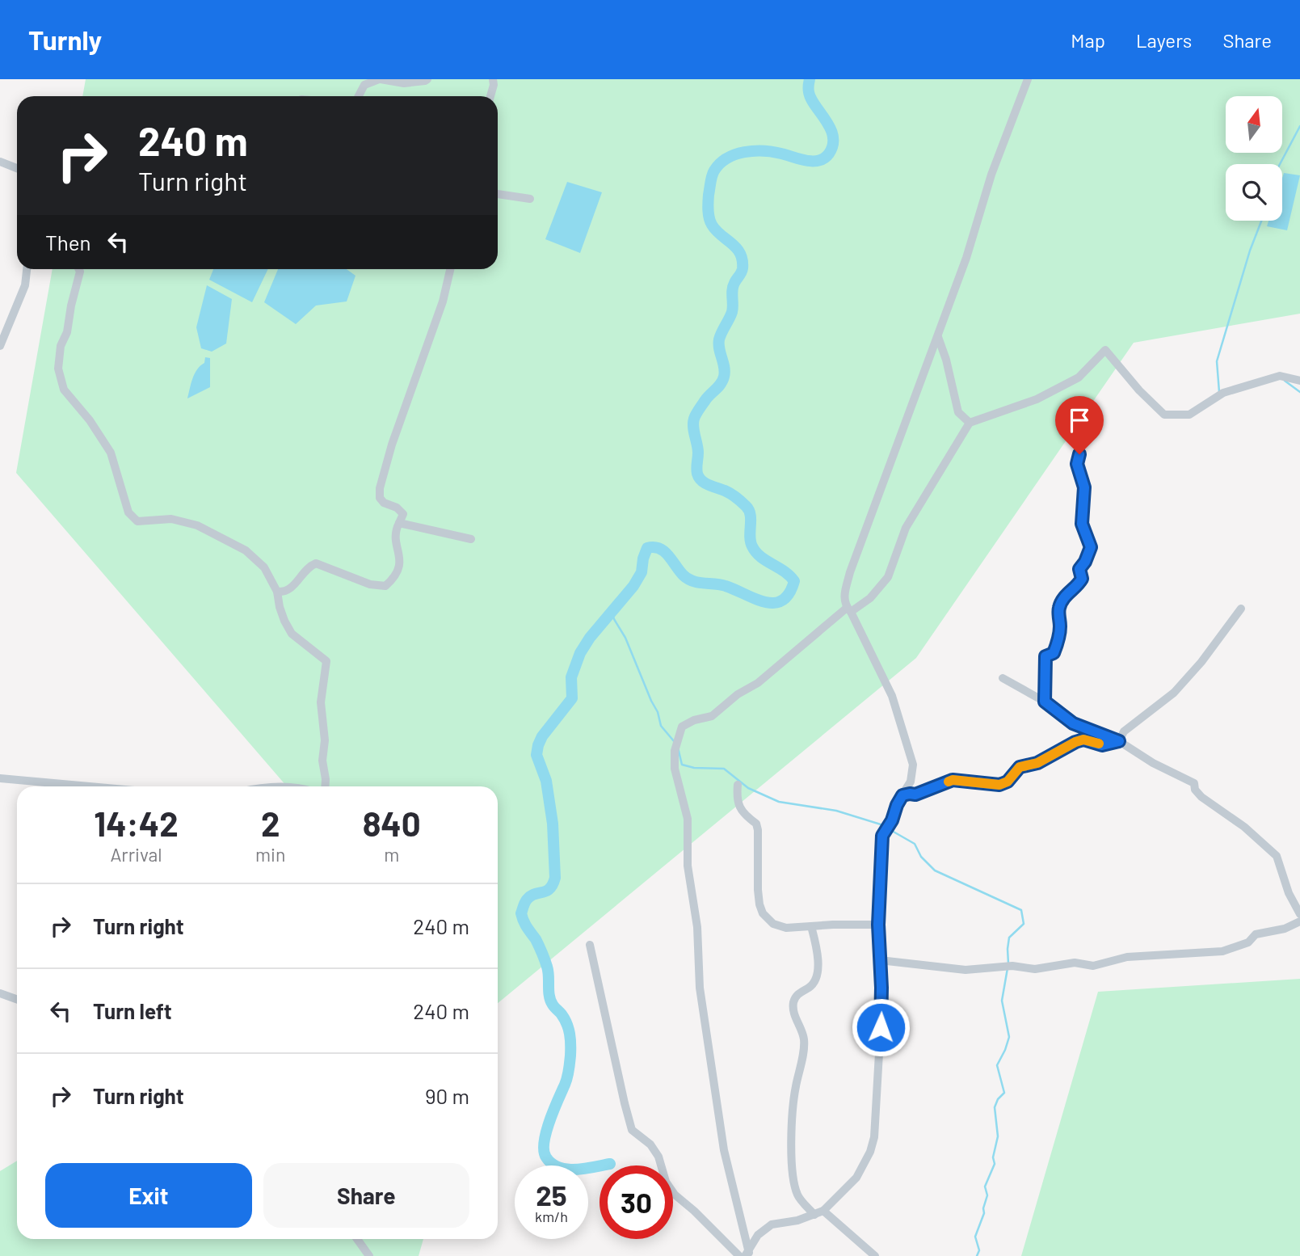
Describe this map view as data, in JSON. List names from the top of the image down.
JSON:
{
  "north": "top",
  "page": {
    "header": "Turnly",
    "nav": ["Map", "Layers", "Share"],
    "turn": ["240 m", "Turn right"],
    "then": "Then",
    "eta": [
      "14:42",
      "Arrival",
      "2",
      "min",
      "840",
      "m"
    ],
    "list": [
      {
        "name": "Turn right",
        "value": "240 m"
      },
      {
        "name": "Turn left",
        "value": "240 m"
      },
      {
        "name": "Turn right",
        "value": "90 m"
      }
    ],
    "buttons": ["Exit", "Share"],
    "speed": "25 km/h",
    "limit": "30"
  }
}
